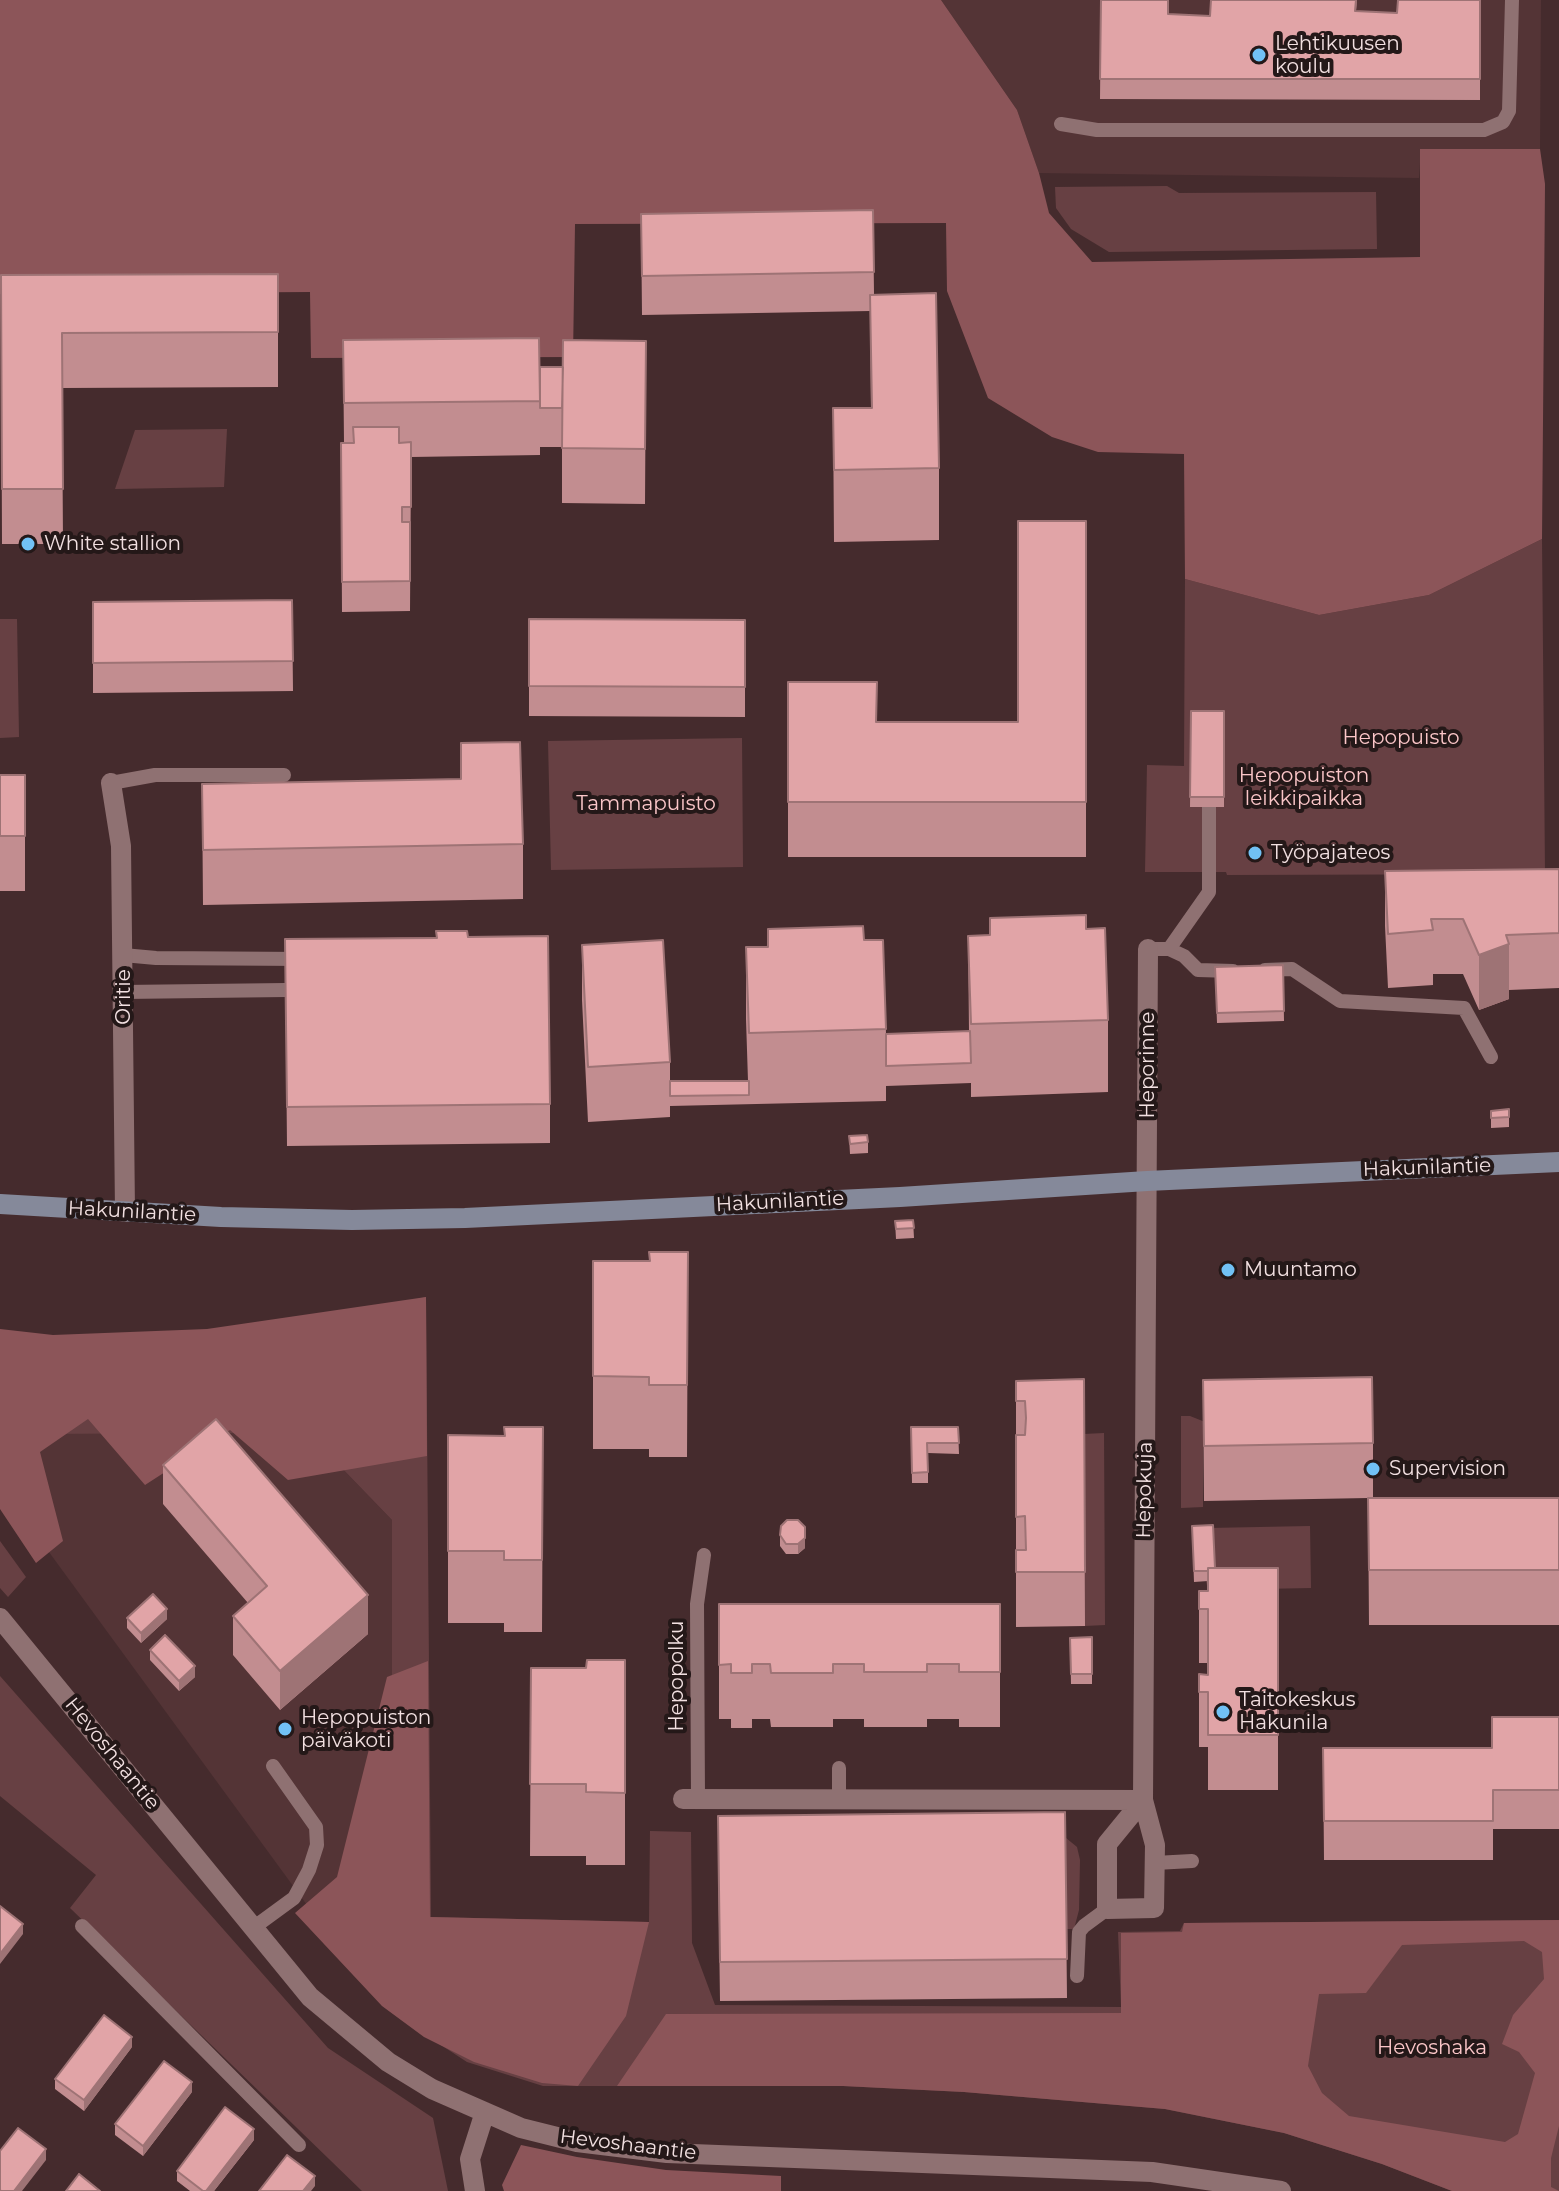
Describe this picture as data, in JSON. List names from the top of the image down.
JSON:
{
  "streets": {
    "main road": ["Hakunilantie"],
    "street": [
      "Oritie",
      "Heporinne",
      "Hepokuja",
      "Hevoshaantie"
    ],
    "lane": ["Hepopolku"]
  },
  "crossings": [
    ["Oritie", "Hakunilantie"],
    ["Heporinne", "Hakunilantie"],
    ["Heporinne", "Hepokuja"],
    ["Hakunilantie", "Hepokuja"]
  ],
  "parks": [
    "Hepopuisto",
    "Hepopuiston leikkipaikka",
    "Tammapuisto",
    "Hevoshaka"
  ],
  "places": [
    "Lehtikuusen koulu",
    "White stallion",
    "Työpajateos",
    "Muuntamo",
    "Supervision",
    "Taitokeskus Hakunila",
    "Hepopuiston päiväkoti"
  ]
}
